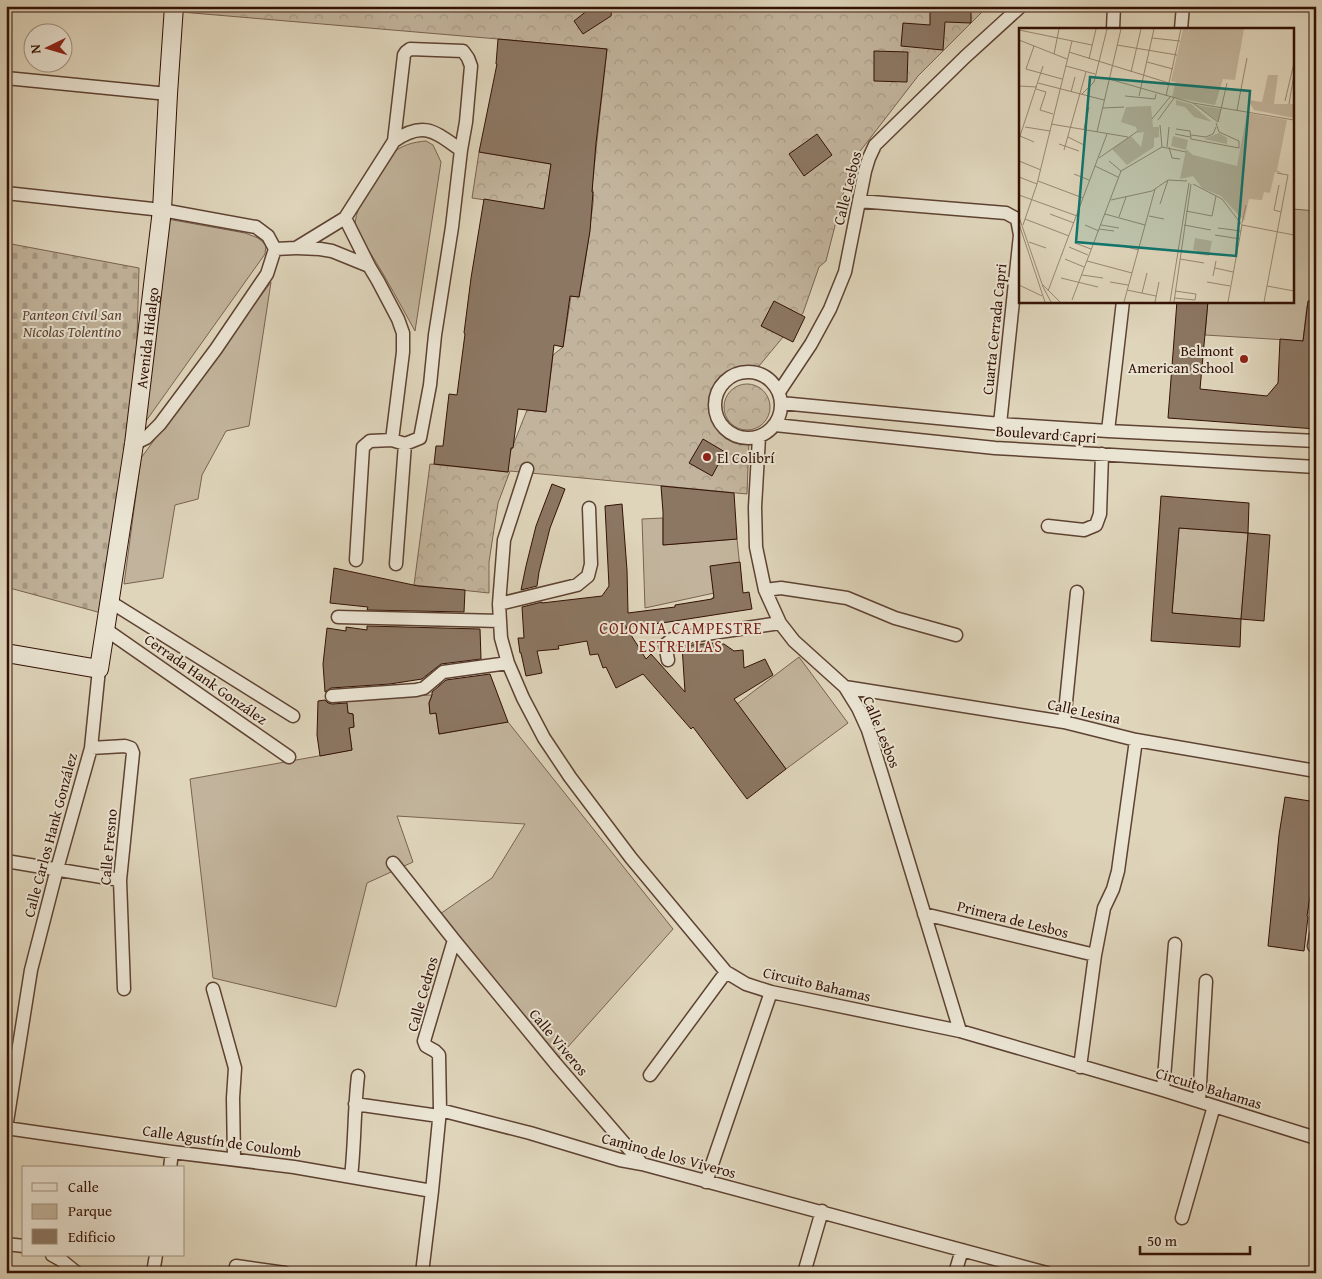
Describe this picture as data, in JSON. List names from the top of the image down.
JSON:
{
  "streets": {
    "street": [
      "Calle Lesbos",
      "Cuarta Cerrada Capri",
      "Avenida Hidalgo",
      "Boulevard Capri",
      "Cerrada Hank González",
      "Calle Lesina",
      "Calle Carlos Hank González",
      "Calle Fresno",
      "Primera de Lesbos",
      "Circuito Bahamas",
      "Calle Cedros",
      "Calle Viveros",
      "Calle Agustín de Coulomb",
      "Camino de los Viveros"
    ]
  },
  "crossings": [
    ["Calle Lesbos", "Cuarta Cerrada Capri"],
    ["Calle Lesbos", "Boulevard Capri"],
    ["Calle Lesbos", "Calle Lesina"],
    ["Calle Lesbos", "Primera de Lesbos"],
    ["Calle Lesbos", "Circuito Bahamas"],
    ["Cuarta Cerrada Capri", "Boulevard Capri"],
    ["Avenida Hidalgo", "Cerrada Hank González"],
    ["Avenida Hidalgo", "Calle Carlos Hank González"],
    ["Calle Carlos Hank González", "Calle Fresno"],
    ["Calle Carlos Hank González", "Calle Agustín de Coulomb"],
    ["Calle Cedros", "Calle Viveros"],
    ["Calle Cedros", "Camino de los Viveros"],
    ["Calle Viveros", "Camino de los Viveros"]
  ],
  "districts": ["COLONIA CAMPESTRE ESTRELLAS"],
  "parks": ["Panteon Civil San Nicolas Tolentino"],
  "places": ["Belmont American School", "El Colibrí"],
  "legend": ["Calle", "Parque", "Edificio"],
  "scale_bar": "50 m",
  "north": "left"
}
